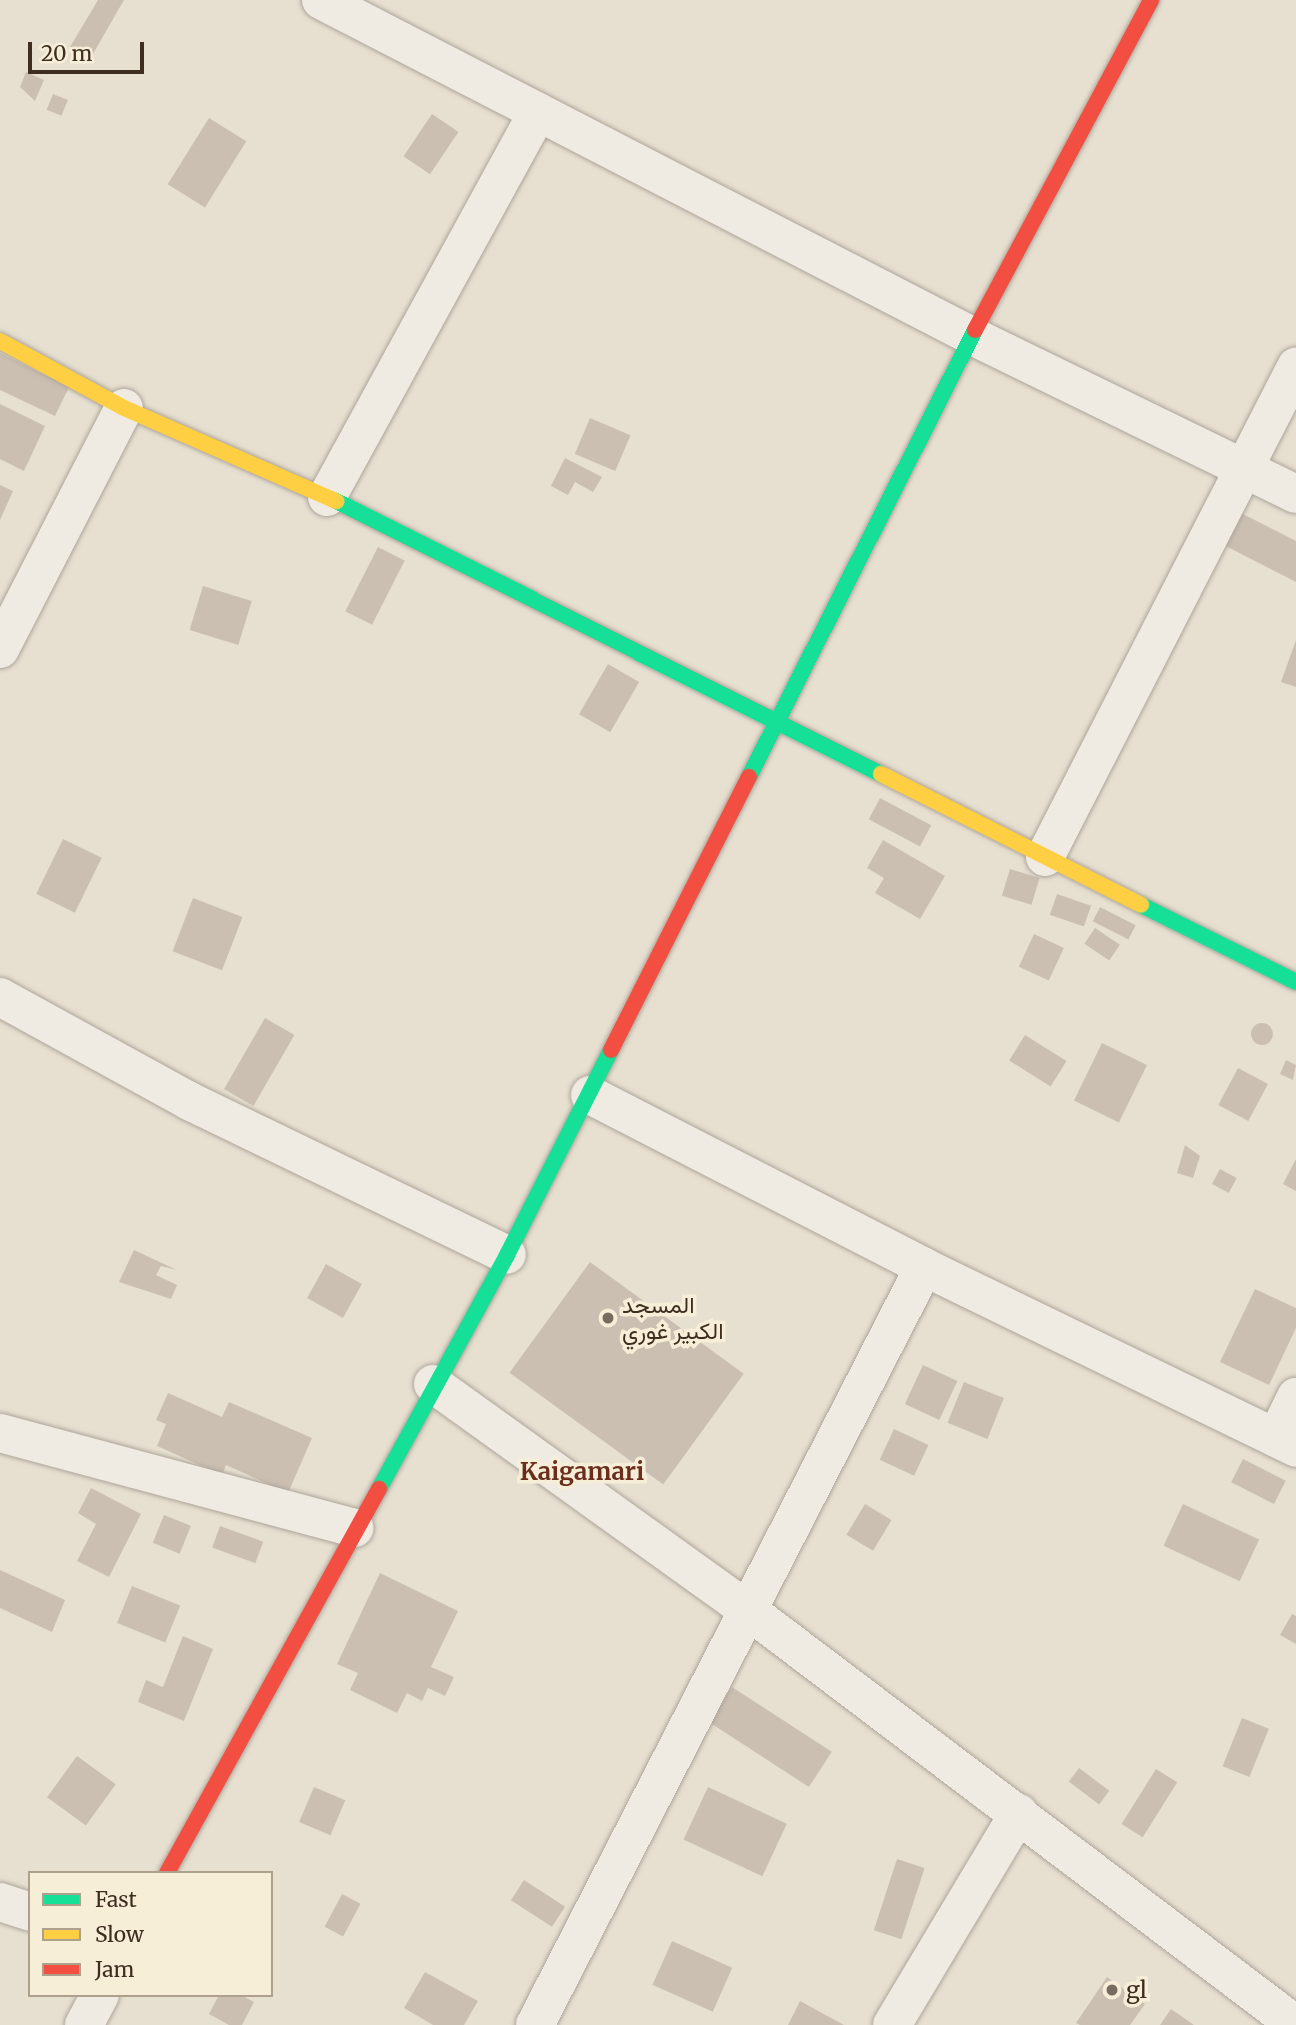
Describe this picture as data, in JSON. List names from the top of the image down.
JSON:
{
  "districts": ["Kaigamari"],
  "places": ["المسجد الكبير غوري", "gl"],
  "legend": ["Fast", "Slow", "Jam"],
  "scale_bar": "20 m"
}
